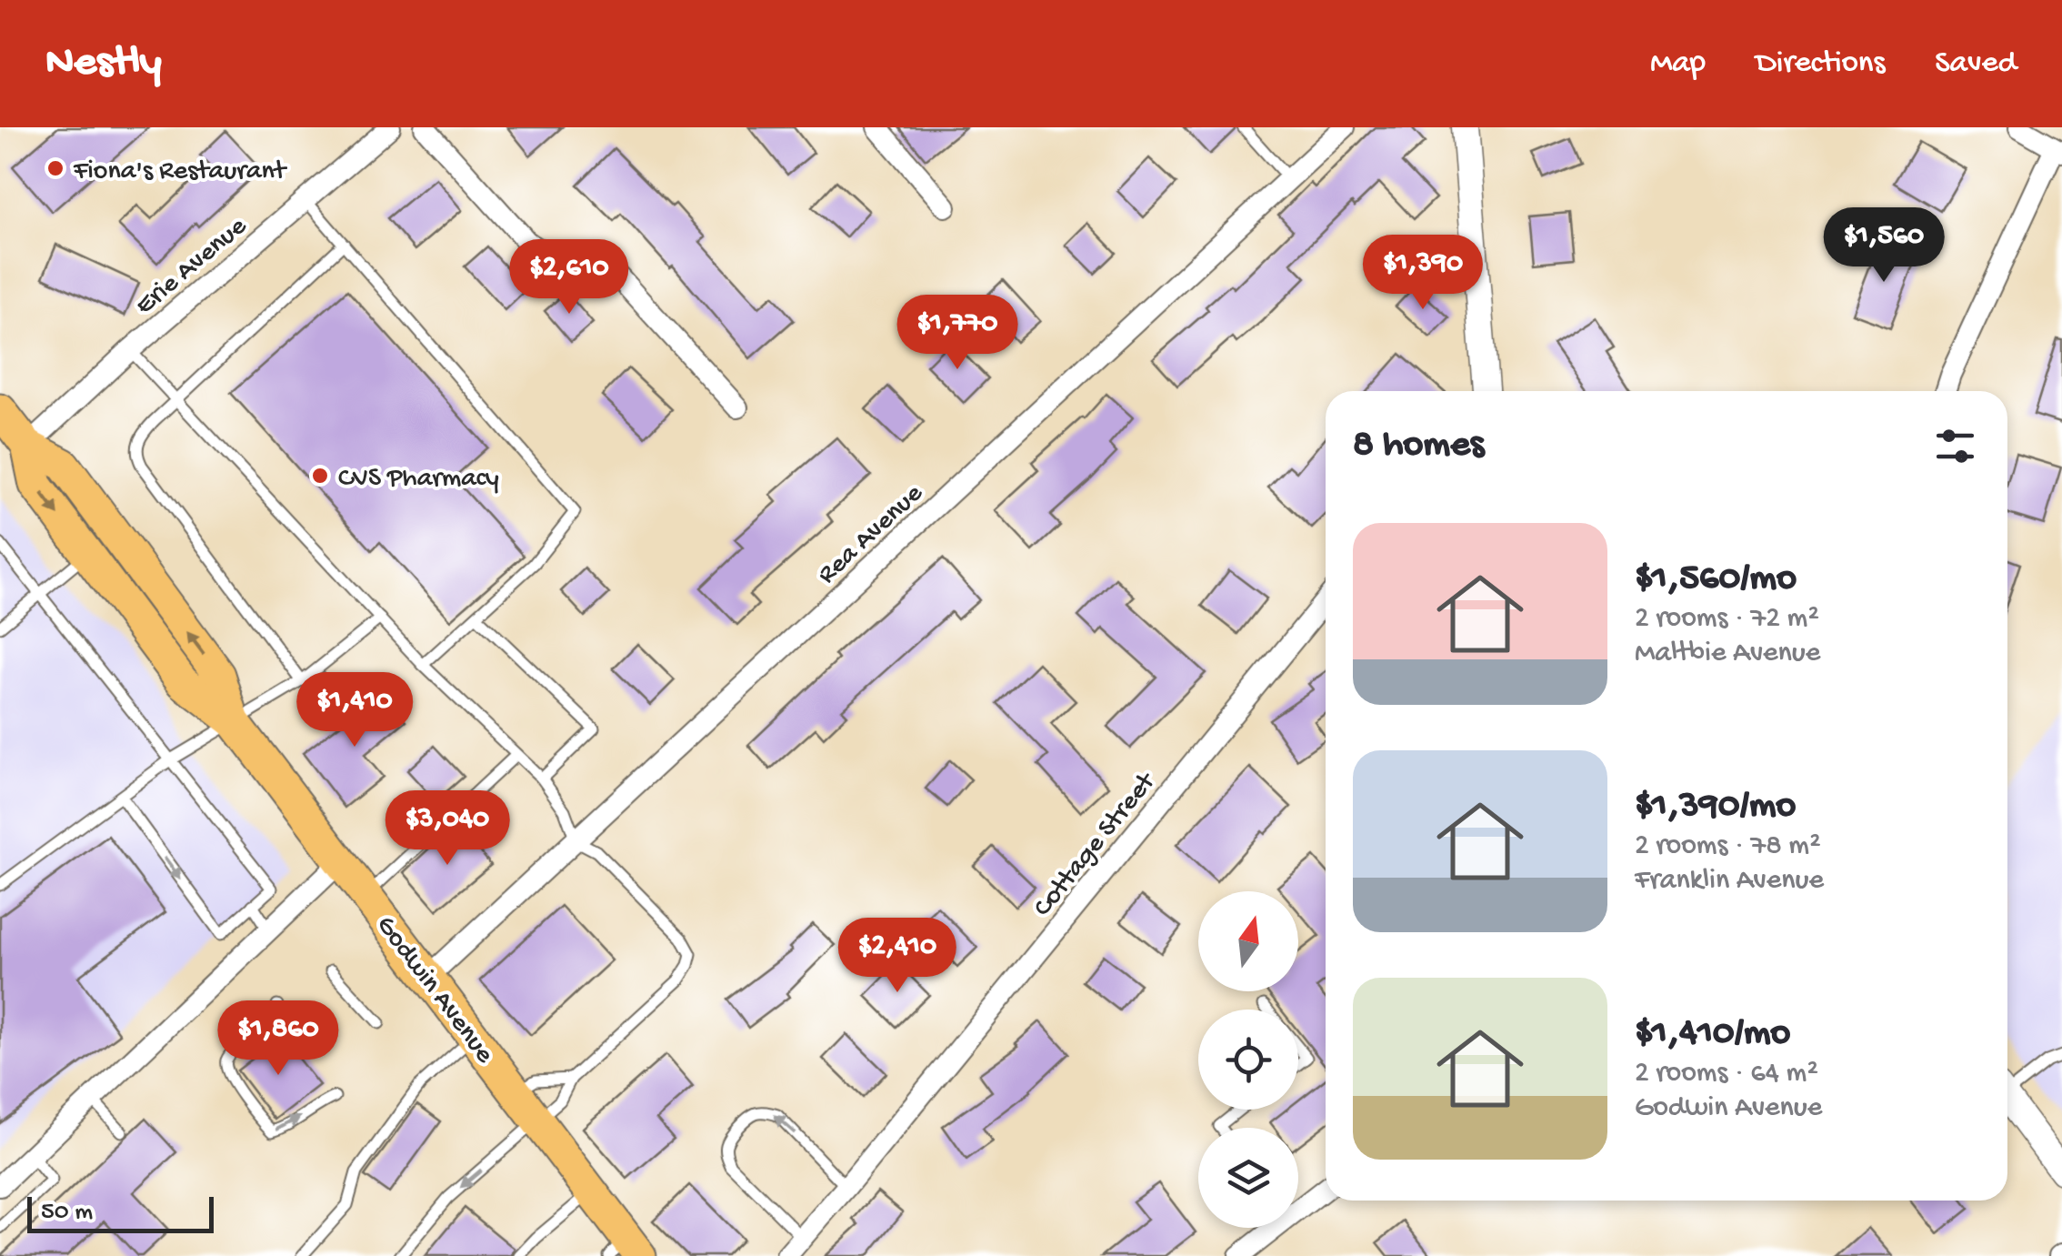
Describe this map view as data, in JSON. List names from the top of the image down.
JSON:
{
  "streets": {
    "main road": ["Godwin Avenue"],
    "street": ["Erie Avenue", "Rea Avenue", "Cottage Street"]
  },
  "crossings": [
    ["Erie Avenue", "Godwin Avenue"],
    ["Rea Avenue", "Godwin Avenue"]
  ],
  "places": ["Fiona's Restaurant", "CVS Pharmacy"],
  "scale_bar": "50 m",
  "north": "top",
  "page": {
    "header": "Nestly",
    "nav": ["Map", "Directions", "Saved"],
    "price": [
      "$1,560",
      "$1,390",
      "$2,610",
      "$1,770",
      "$1,410",
      "$3,040",
      "$2,410",
      "$1,860"
    ],
    "heading": "8 homes",
    "list": [
      {
        "name": "$1,560/mo",
        "note": "2 rooms · 72 m² · Maltbie Avenue"
      },
      {
        "name": "$1,390/mo",
        "note": "2 rooms · 78 m² · Franklin Avenue"
      },
      {
        "name": "$1,410/mo",
        "note": "2 rooms · 64 m² · Godwin Avenue"
      }
    ],
    "scale": "50 m"
  }
}
